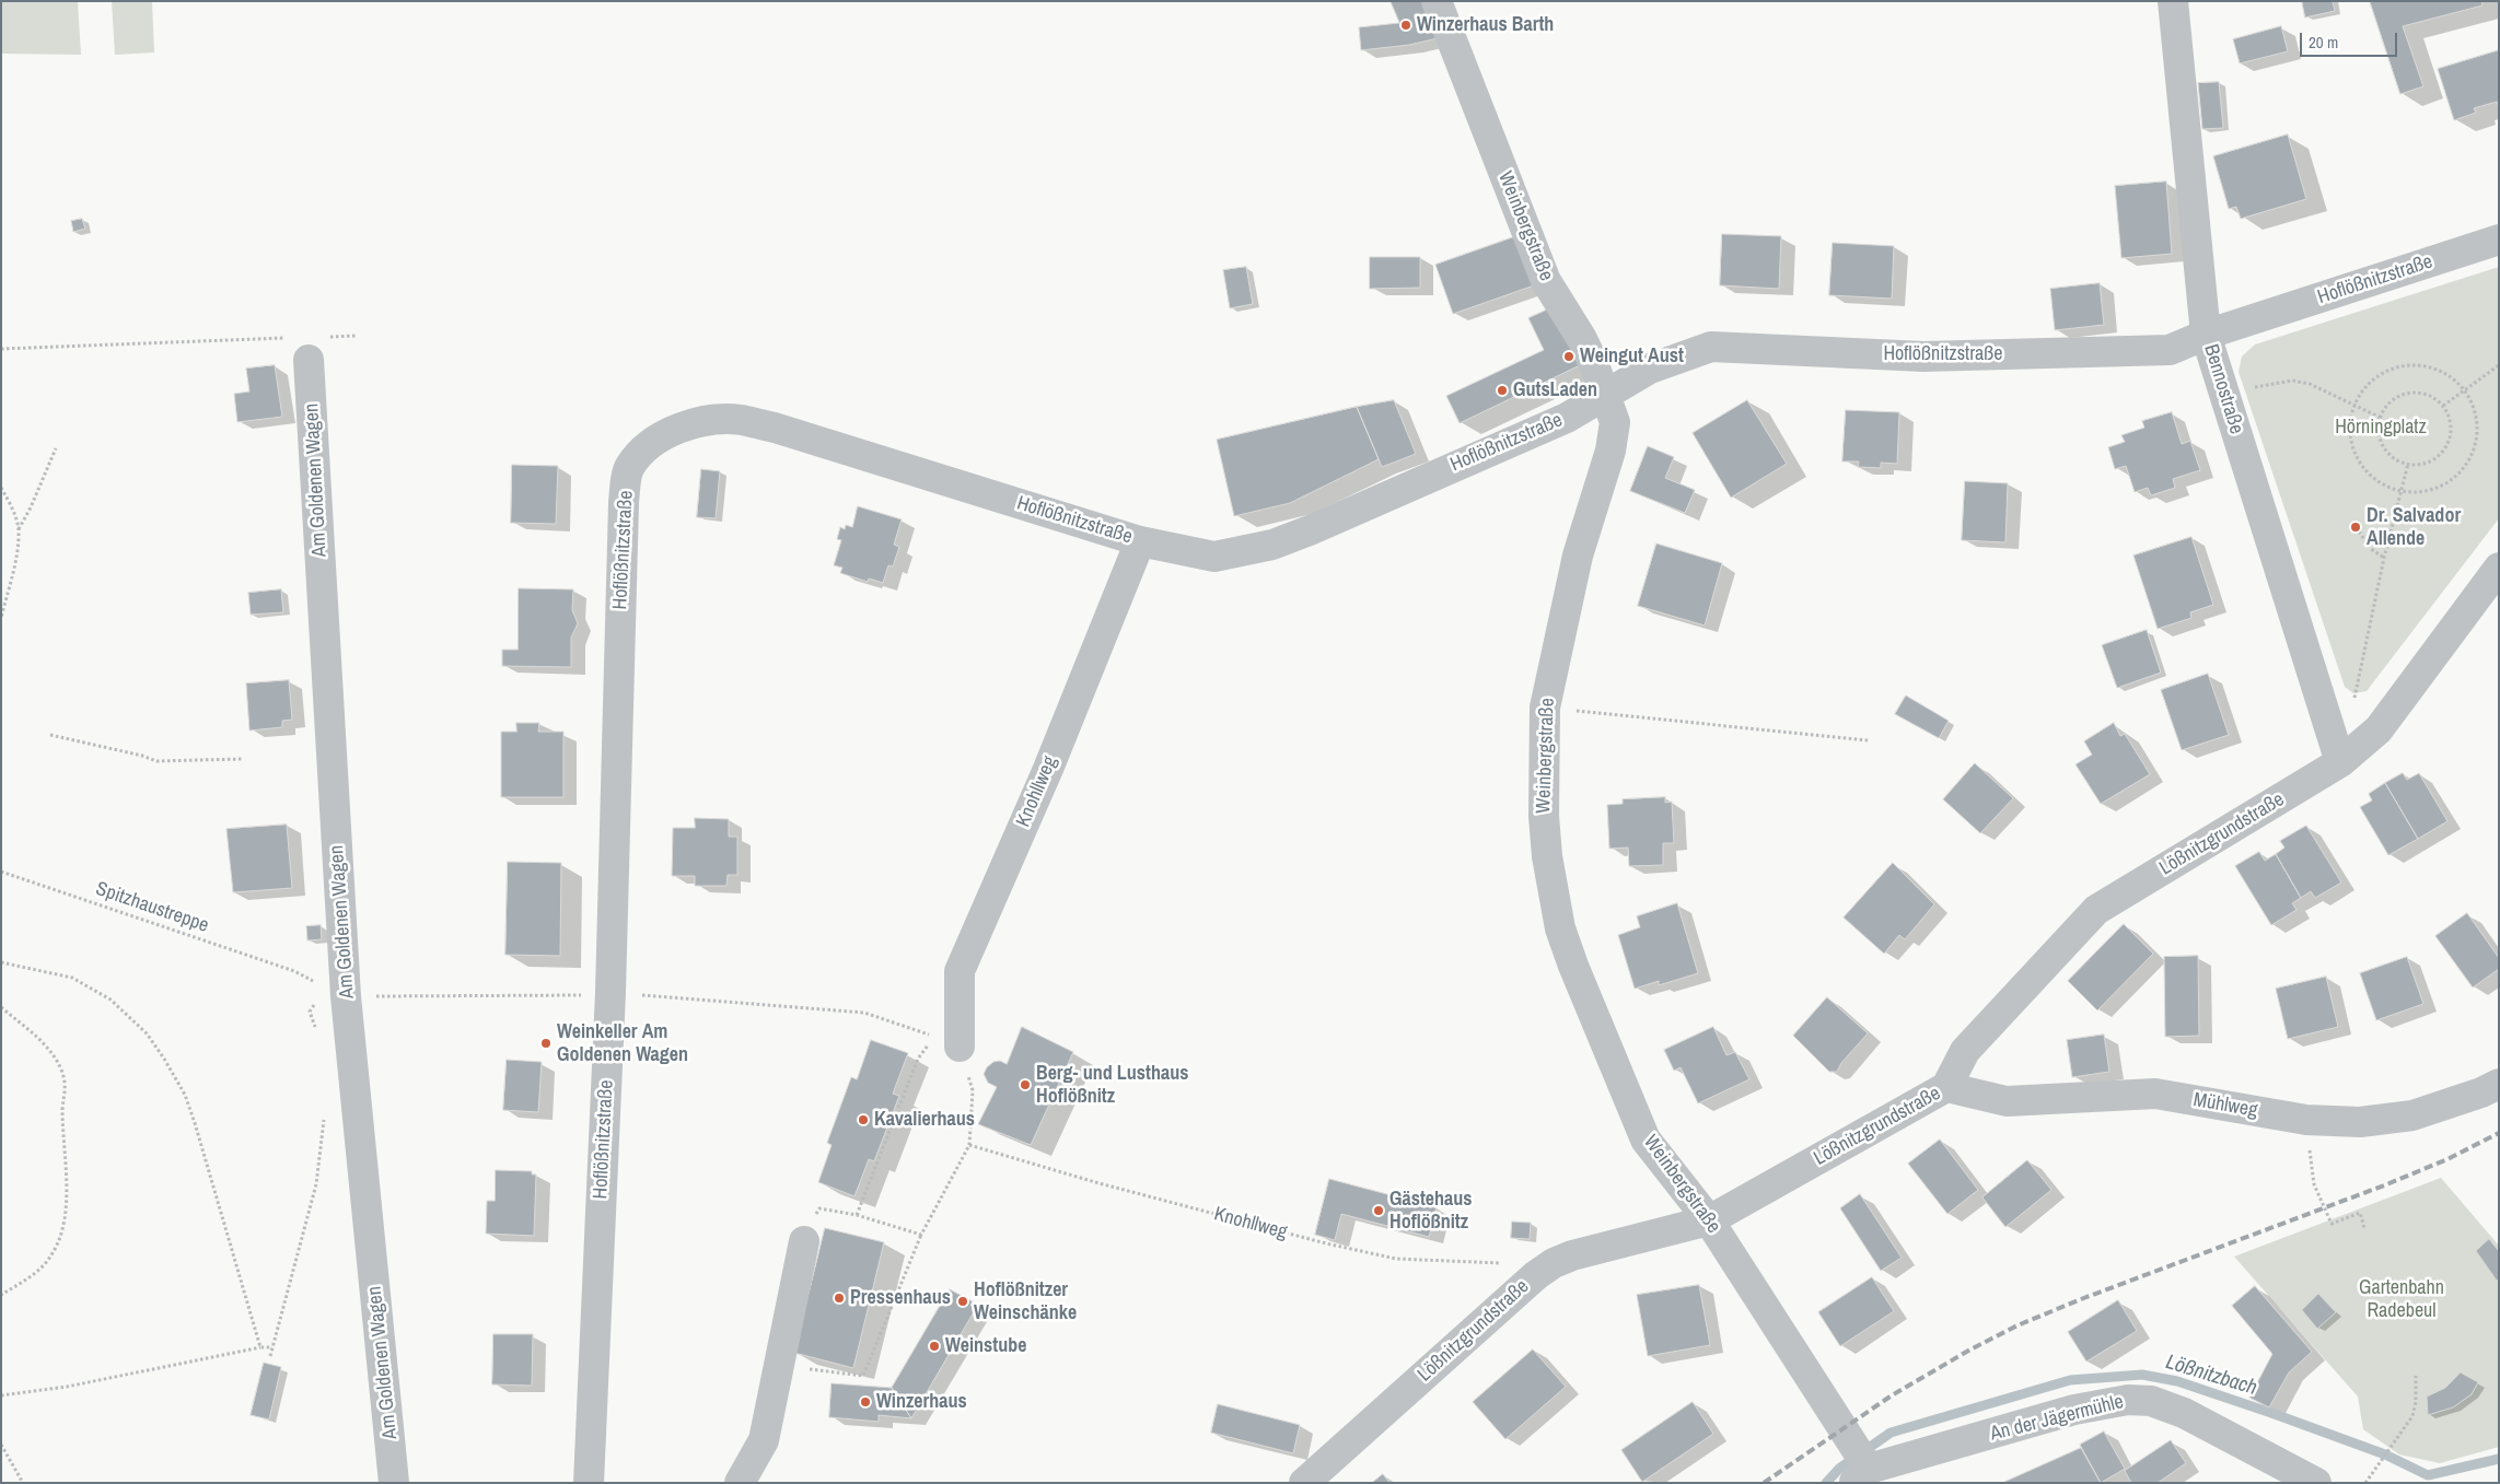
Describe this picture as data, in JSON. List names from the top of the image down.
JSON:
{
  "streets": {
    "street": [
      "Weinbergstraße",
      "Hoflößnitzstraße",
      "Bennostraße",
      "Am Goldenen Wagen",
      "Knohllweg",
      "Lößnitzgrundstraße",
      "Mühlweg",
      "An der Jägermühle"
    ],
    "path": ["Spitzhaustreppe"]
  },
  "crossings": [
    ["Weinbergstraße", "Hoflößnitzstraße"],
    ["Weinbergstraße", "Lößnitzgrundstraße"],
    ["Weinbergstraße", "An der Jägermühle"],
    ["Hoflößnitzstraße", "Bennostraße"],
    ["Hoflößnitzstraße", "Knohllweg"],
    ["Bennostraße", "Lößnitzgrundstraße"],
    ["Knohllweg", "Lößnitzgrundstraße"],
    ["Lößnitzgrundstraße", "Mühlweg"]
  ],
  "water": ["Lößnitzbach"],
  "parks": ["Hörningplatz", "Gartenbahn Radebeul"],
  "places": [
    "Winzerhaus Barth",
    "Weingut Aust",
    "GutsLaden",
    "Dr. Salvador Allende",
    "Weinkeller Am Goldenen Wagen",
    "Berg- und Lusthaus Hoflößnitz",
    "Kavalierhaus",
    "Gästehaus Hoflößnitz",
    "Pressenhaus",
    "Hoflößnitzer Weinschänke",
    "Weinstube",
    "Winzerhaus"
  ],
  "scale_bar": "20 m"
}
